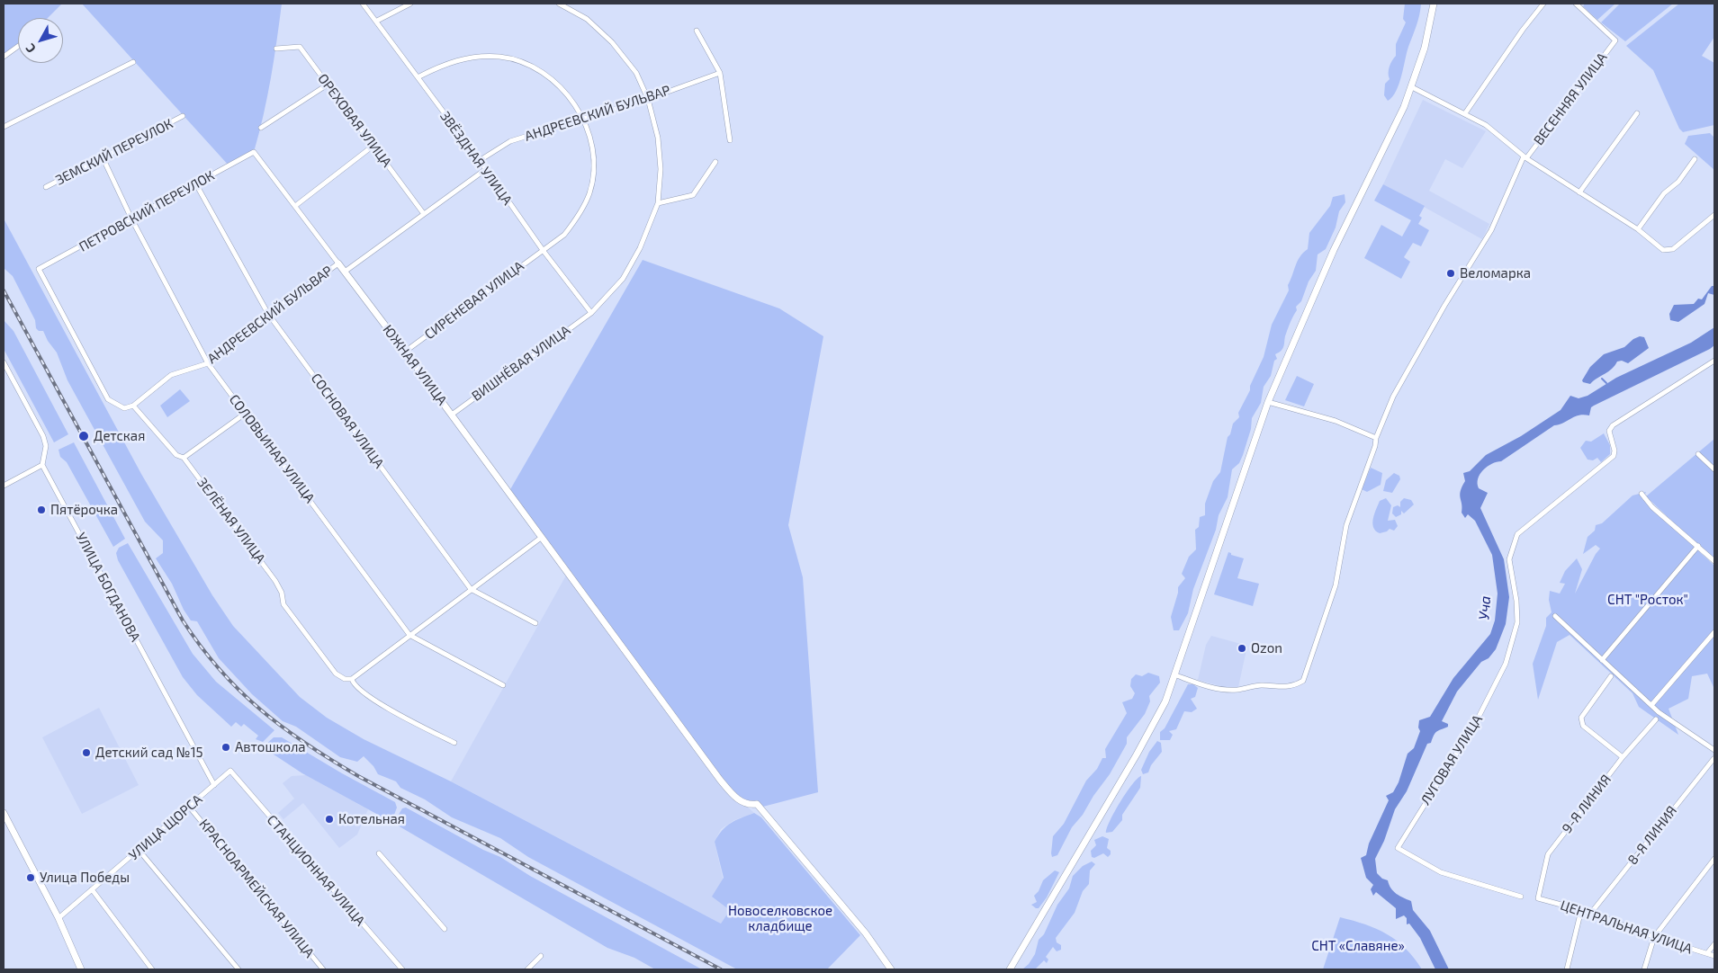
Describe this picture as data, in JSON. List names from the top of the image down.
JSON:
{
  "streets": {
    "street": [
      "ВЕСЕННЯЯ УЛИЦА",
      "АНДРЕЕВСКИЙ БУЛЬВАР",
      "ОРЕХОВАЯ УЛИЦА",
      "ЗЕМСКИЙ ПЕРЕУЛОК",
      "ЗВЁЗДНАЯ УЛИЦА",
      "ПЕТРОВСКИЙ ПЕРЕУЛОК",
      "СИРЕНЕВАЯ УЛИЦА",
      "ВИШНЁВАЯ УЛИЦА",
      "ЮЖНАЯ УЛИЦА",
      "СОСНОВАЯ УЛИЦА",
      "СОЛОВЬИНАЯ УЛИЦА",
      "ЗЕЛЁНАЯ УЛИЦА",
      "УЛИЦА БОГДАНОВА",
      "ЛУГОВАЯ УЛИЦА",
      "9-Я ЛИНИЯ",
      "УЛИЦА ЩОРСА",
      "8-Я ЛИНИЯ",
      "СТАНЦИОННАЯ УЛИЦА",
      "КРАСНОАРМЕЙСКАЯ УЛИЦА",
      "ЦЕНТРАЛЬНАЯ УЛИЦА"
    ]
  },
  "crossings": [
    ["АНДРЕЕВСКИЙ БУЛЬВАР", "ОРЕХОВАЯ УЛИЦА"],
    ["АНДРЕЕВСКИЙ БУЛЬВАР", "ЗВЁЗДНАЯ УЛИЦА"],
    ["АНДРЕЕВСКИЙ БУЛЬВАР", "ПЕТРОВСКИЙ ПЕРЕУЛОК"],
    ["АНДРЕЕВСКИЙ БУЛЬВАР", "СИРЕНЕВАЯ УЛИЦА"],
    ["АНДРЕЕВСКИЙ БУЛЬВАР", "ВИШНЁВАЯ УЛИЦА"],
    ["АНДРЕЕВСКИЙ БУЛЬВАР", "ЮЖНАЯ УЛИЦА"],
    ["АНДРЕЕВСКИЙ БУЛЬВАР", "СОСНОВАЯ УЛИЦА"],
    ["АНДРЕЕВСКИЙ БУЛЬВАР", "СОЛОВЬИНАЯ УЛИЦА"],
    ["АНДРЕЕВСКИЙ БУЛЬВАР", "ЗЕЛЁНАЯ УЛИЦА"],
    ["ЗЕМСКИЙ ПЕРЕУЛОК", "СОЛОВЬИНАЯ УЛИЦА"],
    ["ЗВЁЗДНАЯ УЛИЦА", "СИРЕНЕВАЯ УЛИЦА"],
    ["ЗВЁЗДНАЯ УЛИЦА", "ВИШНЁВАЯ УЛИЦА"],
    ["ПЕТРОВСКИЙ ПЕРЕУЛОК", "ЮЖНАЯ УЛИЦА"],
    ["ПЕТРОВСКИЙ ПЕРЕУЛОК", "СОСНОВАЯ УЛИЦА"],
    ["ПЕТРОВСКИЙ ПЕРЕУЛОК", "СОЛОВЬИНАЯ УЛИЦА"],
    ["ПЕТРОВСКИЙ ПЕРЕУЛОК", "ЗЕЛЁНАЯ УЛИЦА"],
    ["СИРЕНЕВАЯ УЛИЦА", "ЮЖНАЯ УЛИЦА"],
    ["ВИШНЁВАЯ УЛИЦА", "ЮЖНАЯ УЛИЦА"],
    ["УЛИЦА БОГДАНОВА", "УЛИЦА ЩОРСА"],
    ["9-Я ЛИНИЯ", "ЦЕНТРАЛЬНАЯ УЛИЦА"],
    ["УЛИЦА ЩОРСА", "СТАНЦИОННАЯ УЛИЦА"],
    ["УЛИЦА ЩОРСА", "КРАСНОАРМЕЙСКАЯ УЛИЦА"],
    ["8-Я ЛИНИЯ", "ЦЕНТРАЛЬНАЯ УЛИЦА"]
  ],
  "water": ["Уча"],
  "parks": ["СНТ \"Росток\"", "Новоселковское кладбище", "СНТ «Славяне»"],
  "places": [
    "Веломарка",
    "Детская",
    "Пятёрочка",
    "Ozon",
    "Автошкола",
    "Детский сад №15",
    "Котельная",
    "Улица Победы"
  ],
  "north": "bottom left"
}
